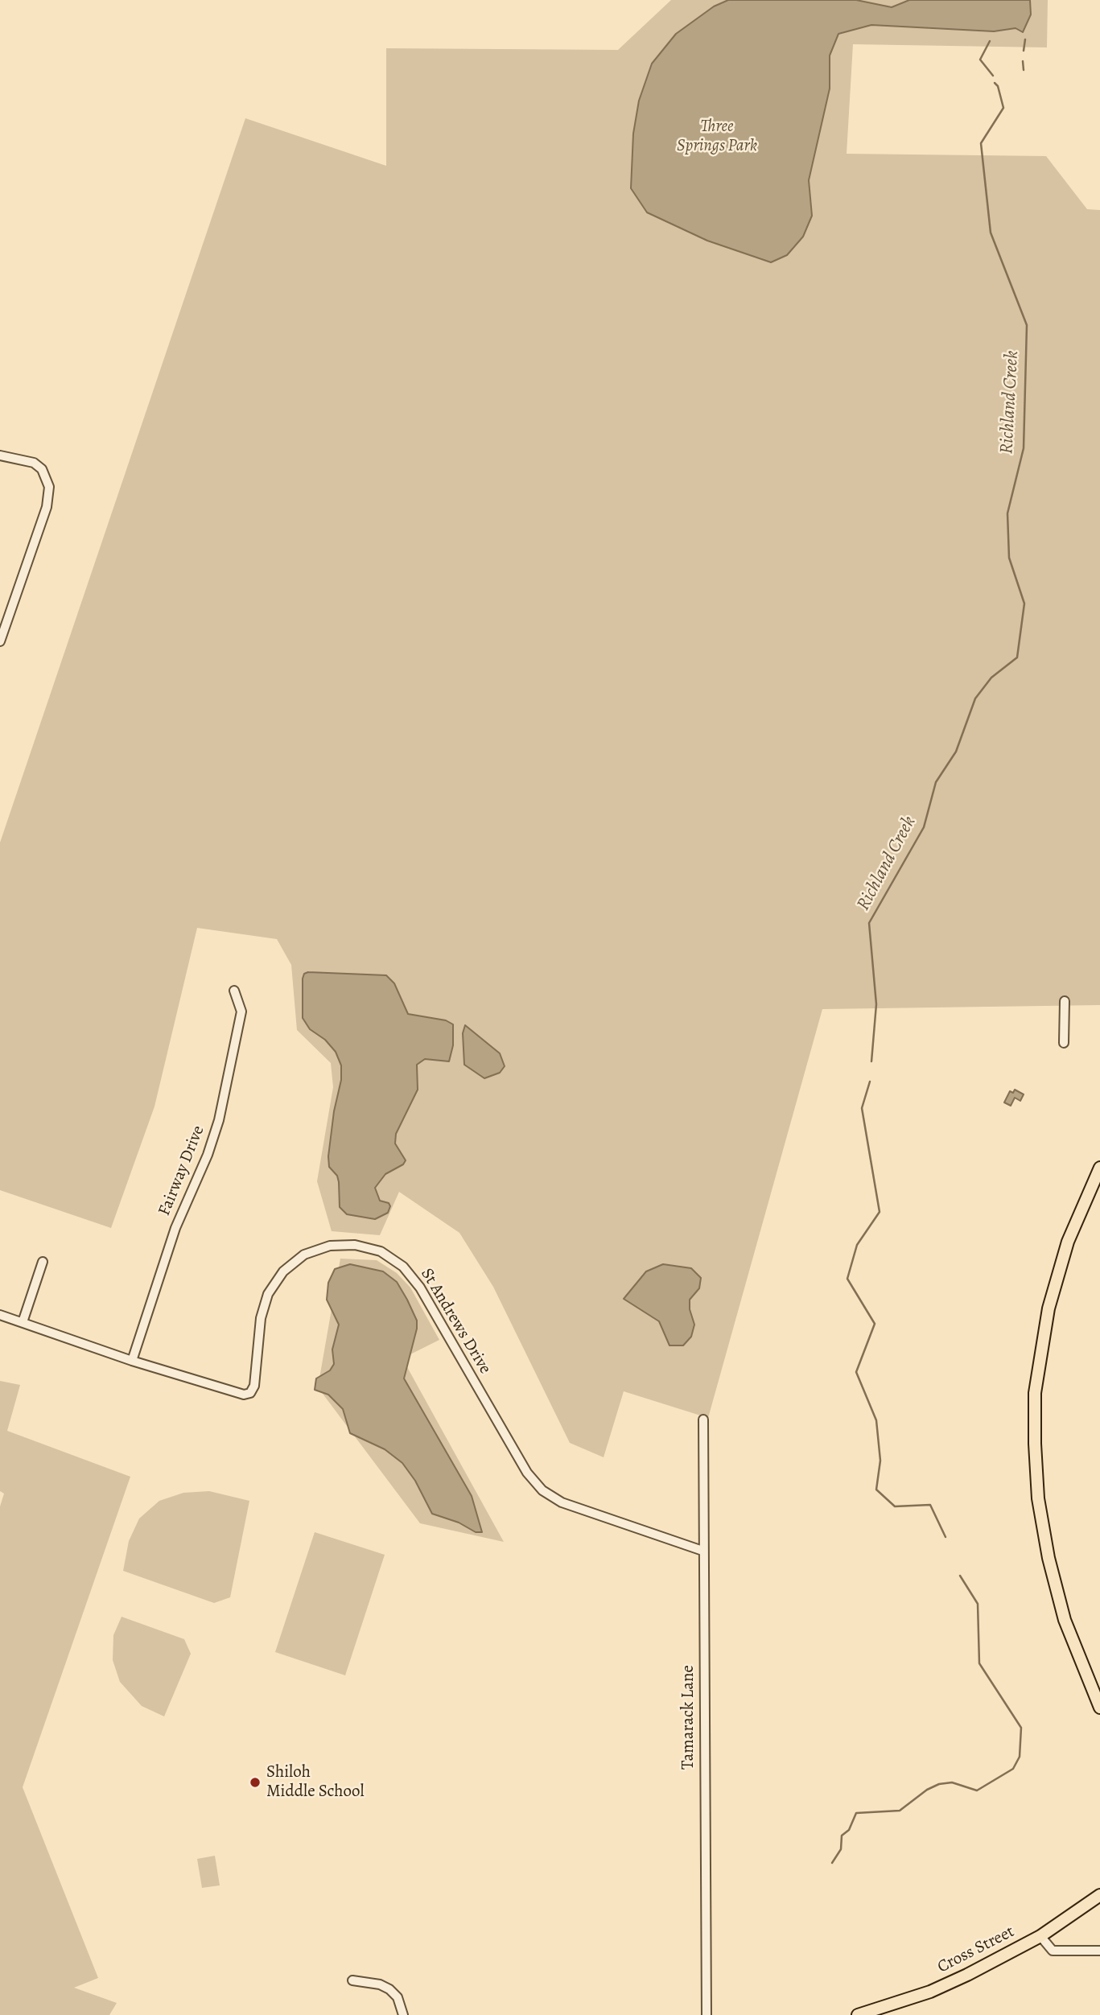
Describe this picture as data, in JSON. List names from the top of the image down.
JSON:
{
  "streets": {
    "main road": ["Cross Street"],
    "street": ["Fairway Drive", "St Andrews Drive", "Tamarack Lane"]
  },
  "crossings": [
    ["Fairway Drive", "St Andrews Drive"],
    ["St Andrews Drive", "Tamarack Lane"]
  ],
  "water": ["Richland Creek"],
  "parks": ["Three Springs Park"],
  "places": ["Shiloh Middle School"]
}
